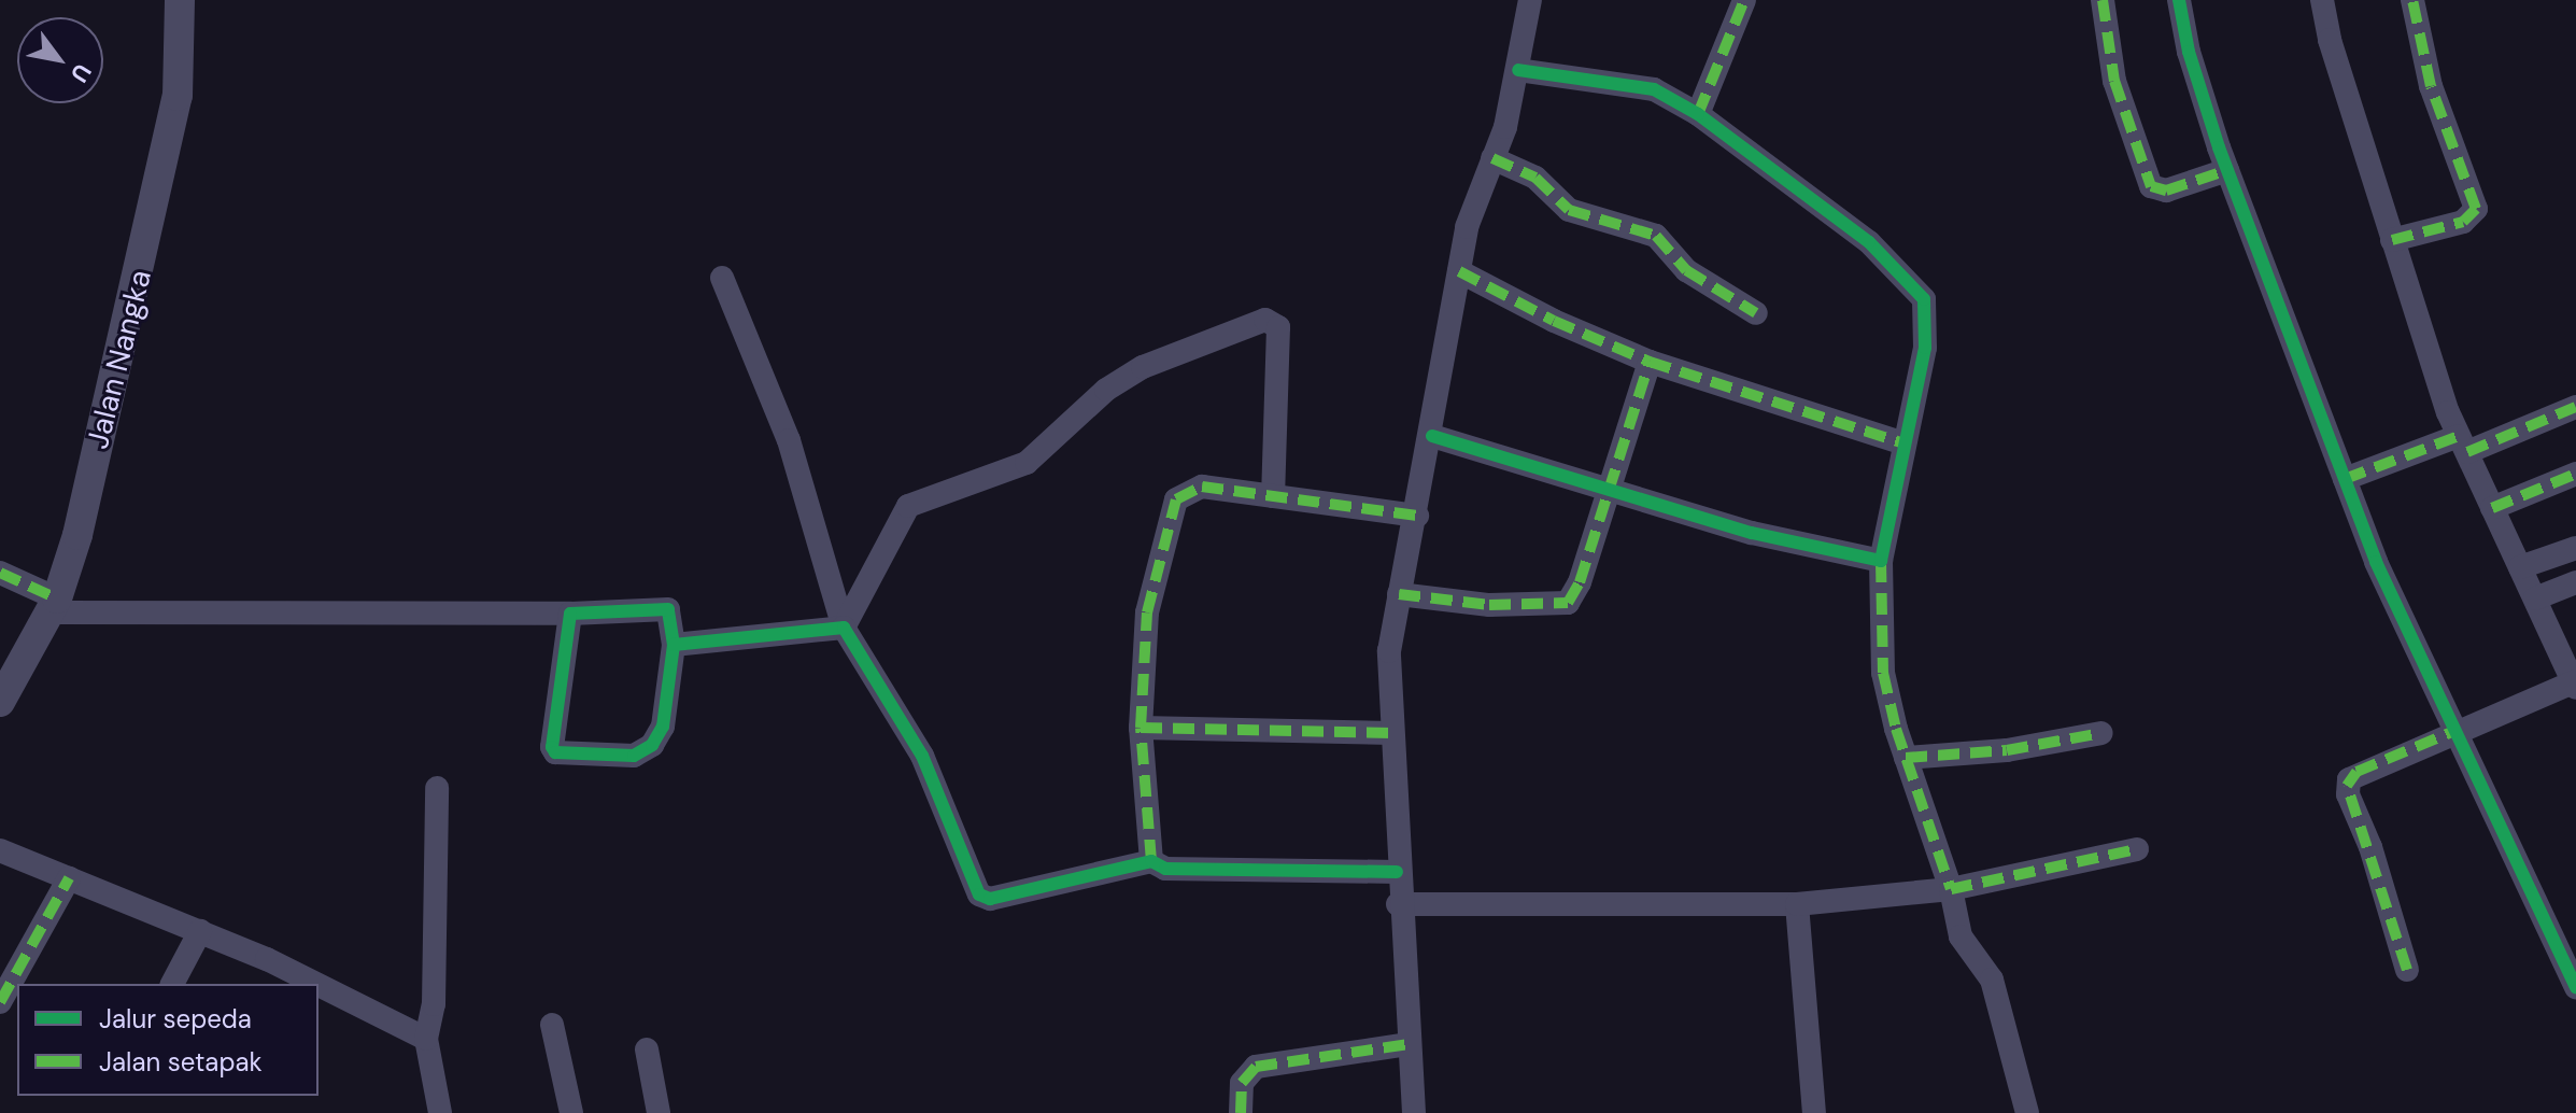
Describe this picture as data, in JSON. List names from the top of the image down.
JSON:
{
  "streets": {
    "street": ["Jalan Nangka"]
  },
  "legend": ["Jalur sepeda", "Jalan setapak"],
  "north": "bottom right"
}
